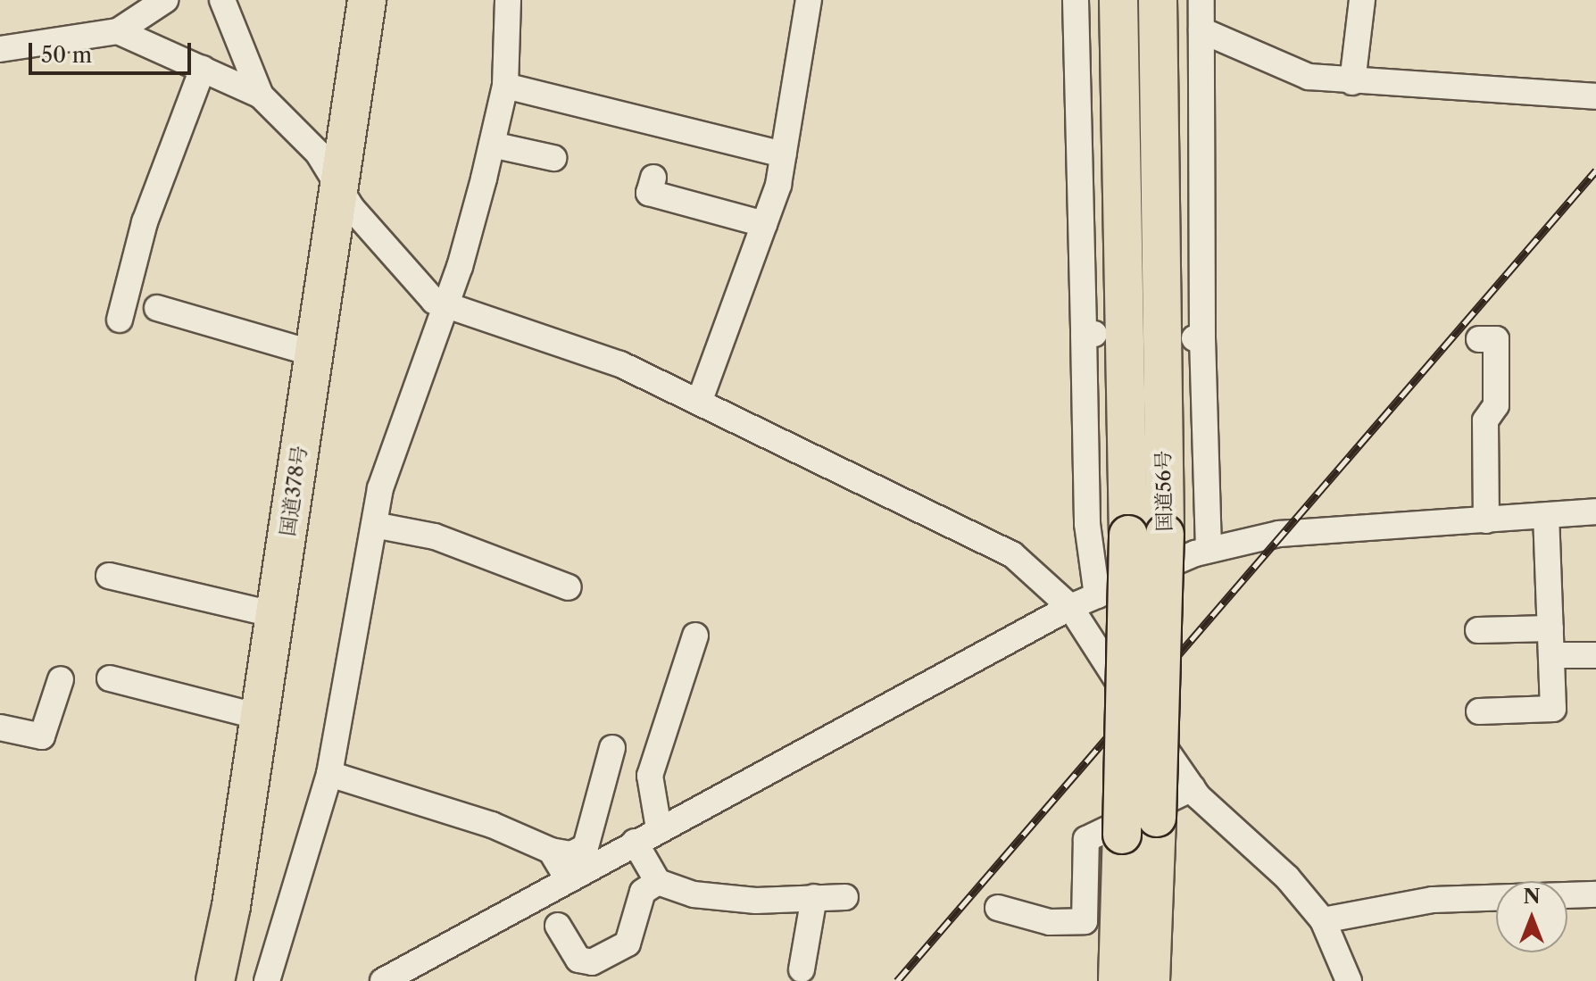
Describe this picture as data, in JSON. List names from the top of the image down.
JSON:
{
  "streets": {
    "highway": ["国道378号", "国道56号"]
  },
  "scale_bar": "50 m",
  "north": "top"
}
